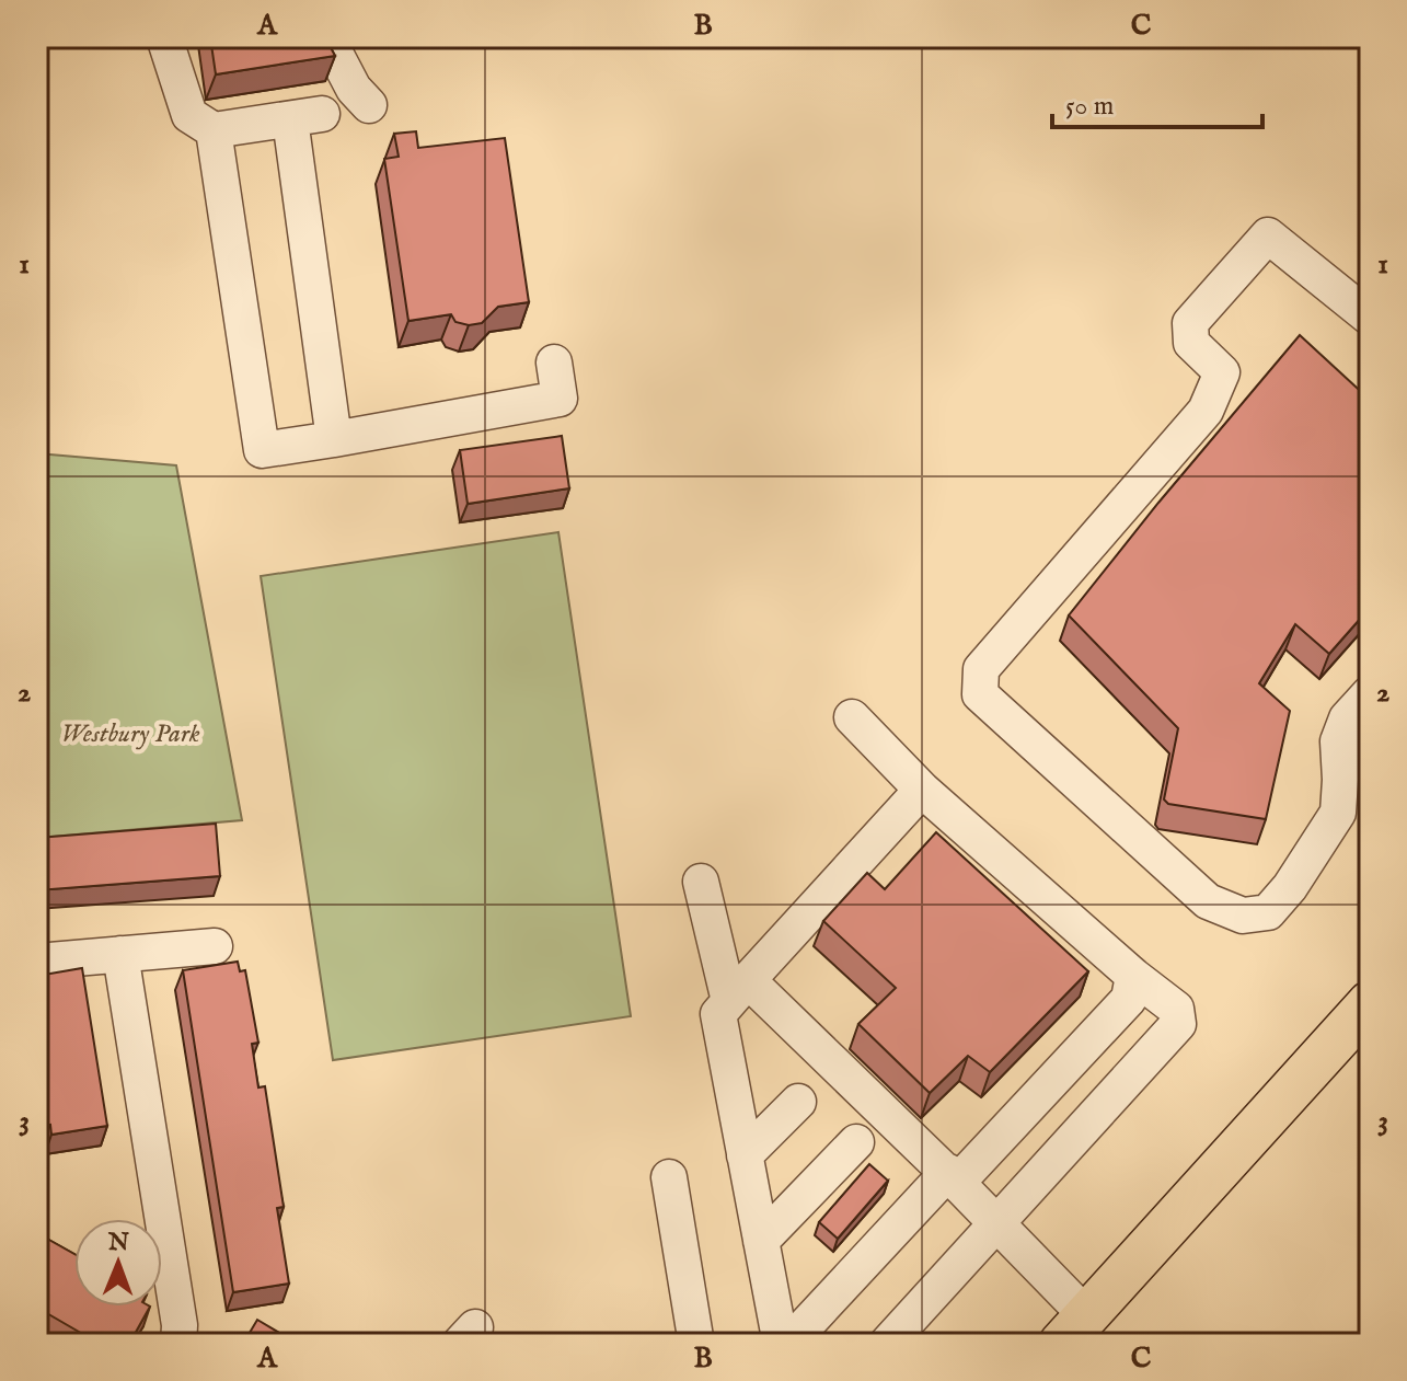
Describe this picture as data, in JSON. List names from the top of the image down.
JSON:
{
  "parks": ["Westbury Park"],
  "scale_bar": "50 m",
  "north": "top",
  "grid": {
    "columns": ["A", "B", "C"],
    "rows": ["1", "2", "3"]
  }
}
